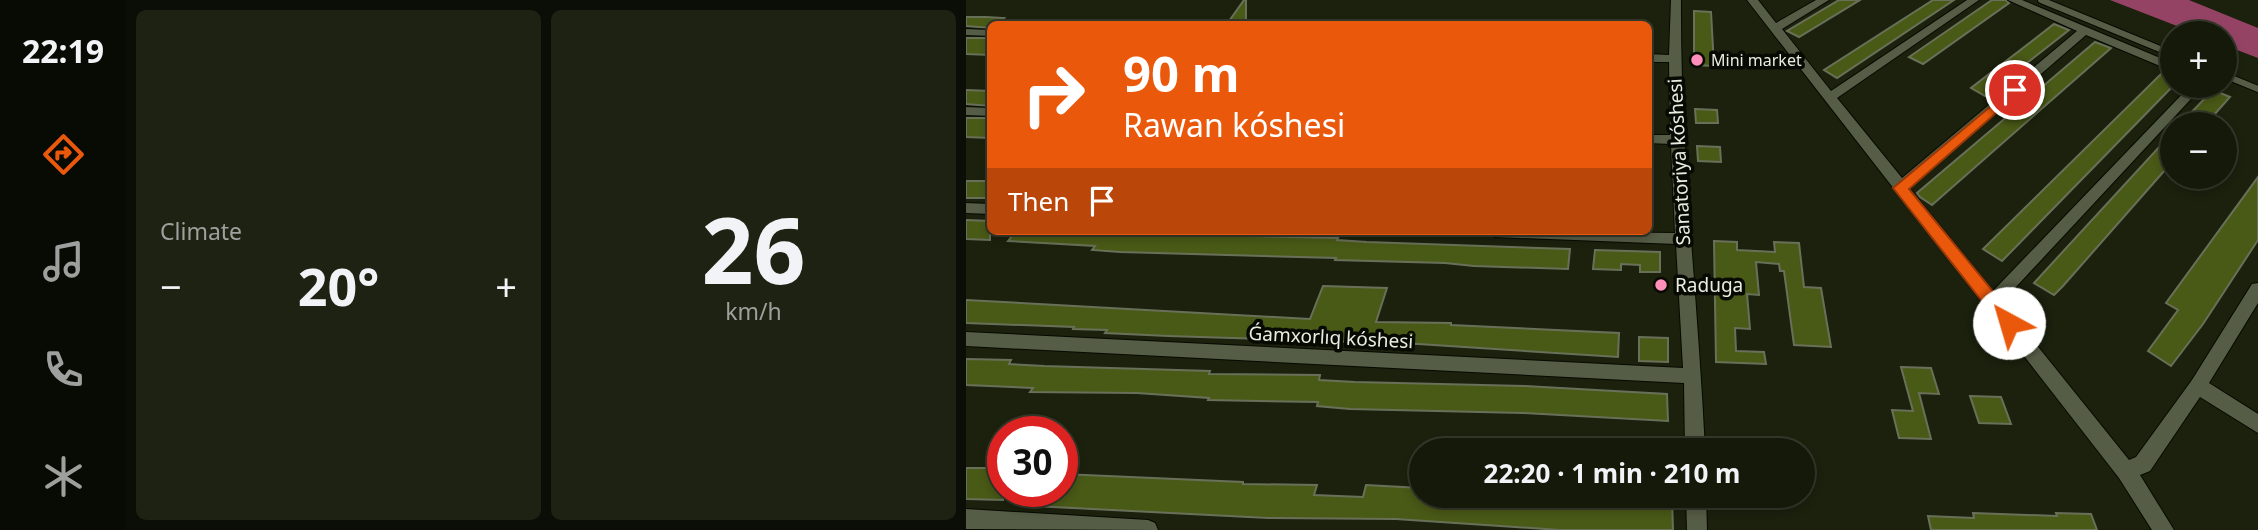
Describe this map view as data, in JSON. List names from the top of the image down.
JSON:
{
  "streets": {
    "street": ["Sanatoriya kóshesi", "Ǵamxorlıq kóshesi"]
  },
  "crossings": [
    ["Sanatoriya kóshesi", "Ǵamxorlıq kóshesi"]
  ],
  "places": ["Mini market", "Raduga"],
  "page": {
    "tabs": "22:19",
    "tile": [
      "Climate",
      ["26", "km/h"]
    ],
    "map_buttons": ["+", "−"],
    "turn": ["90 m", "Rawan kóshesi"],
    "then": "Then",
    "heat": ["−", "20°", "+"],
    "limit": "30",
    "trip": "22:20 · 1 min · 210 m"
  }
}
